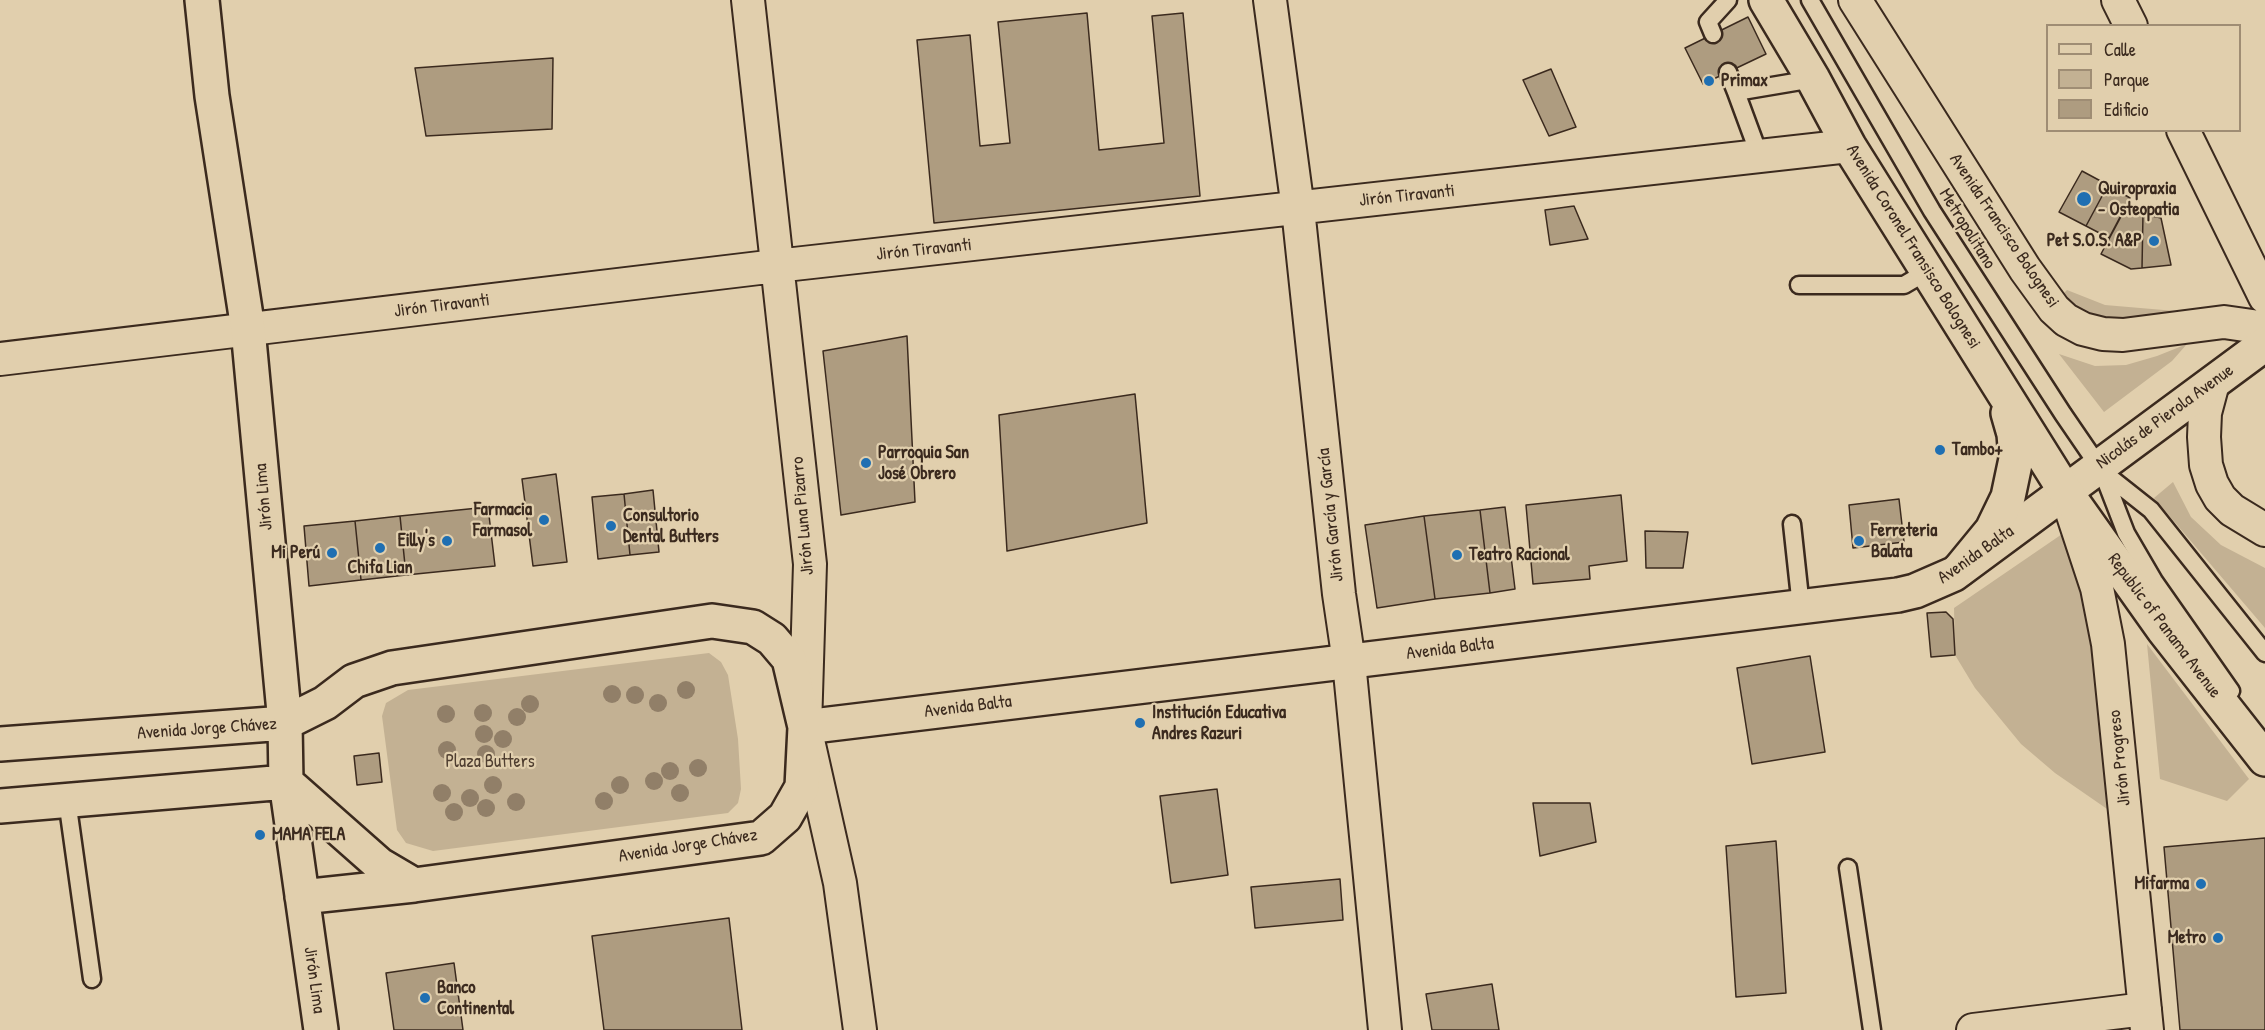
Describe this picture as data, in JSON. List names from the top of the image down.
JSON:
{
  "streets": {
    "main road": [
      "Avenida Coronel Fransisco Bolognesi",
      "Nicolás de Pierola Avenue",
      "Jirón Lima",
      "Avenida Balta",
      "Republic of Panama Avenue",
      "Avenida Jorge Chávez"
    ],
    "street": [
      "Jirón Tiravanti",
      "Avenida Francisco Bolognesi",
      "Jirón García y García",
      "Jirón Luna Pizarro",
      "Jirón Progreso"
    ],
    "lane": ["Metropolitano"]
  },
  "crossings": [
    ["Jirón Tiravanti", "Avenida Coronel Fransisco Bolognesi"],
    ["Jirón Tiravanti", "Jirón Lima"],
    ["Jirón Tiravanti", "Jirón García y García"],
    ["Jirón Tiravanti", "Jirón Luna Pizarro"],
    ["Metropolitano", "Nicolás de Pierola Avenue"],
    ["Avenida Coronel Fransisco Bolognesi", "Nicolás de Pierola Avenue"],
    ["Avenida Coronel Fransisco Bolognesi", "Avenida Balta"],
    ["Avenida Coronel Fransisco Bolognesi", "Republic of Panama Avenue"],
    ["Avenida Coronel Fransisco Bolognesi", "Jirón Progreso"],
    ["Nicolás de Pierola Avenue", "Avenida Balta"],
    ["Nicolás de Pierola Avenue", "Republic of Panama Avenue"],
    ["Nicolás de Pierola Avenue", "Jirón Progreso"],
    ["Jirón Lima", "Avenida Jorge Chávez"],
    ["Jirón García y García", "Avenida Balta"],
    ["Jirón Luna Pizarro", "Avenida Balta"],
    ["Jirón Luna Pizarro", "Avenida Jorge Chávez"],
    ["Avenida Balta", "Republic of Panama Avenue"],
    ["Avenida Balta", "Avenida Jorge Chávez"],
    ["Avenida Balta", "Jirón Progreso"],
    ["Republic of Panama Avenue", "Jirón Progreso"]
  ],
  "parks": ["Plaza Butters"],
  "places": [
    "Primax",
    "Quiropraxia - Osteopatia",
    "Pet S.O.S. A&P",
    "Tambo+",
    "Parroquia San José Obrero",
    "Farmacia Farmasol",
    "Consultorio Dental Butters",
    "Eilly's",
    "Ferreteria Balata",
    "Chifa Lian",
    "Mi Perú",
    "Teatro Racional",
    "Institución Educativa Andres Razuri",
    "MAMA FELA",
    "Mifarma",
    "Metro",
    "Banco Continental"
  ],
  "legend": ["Calle", "Parque", "Edificio"]
}
